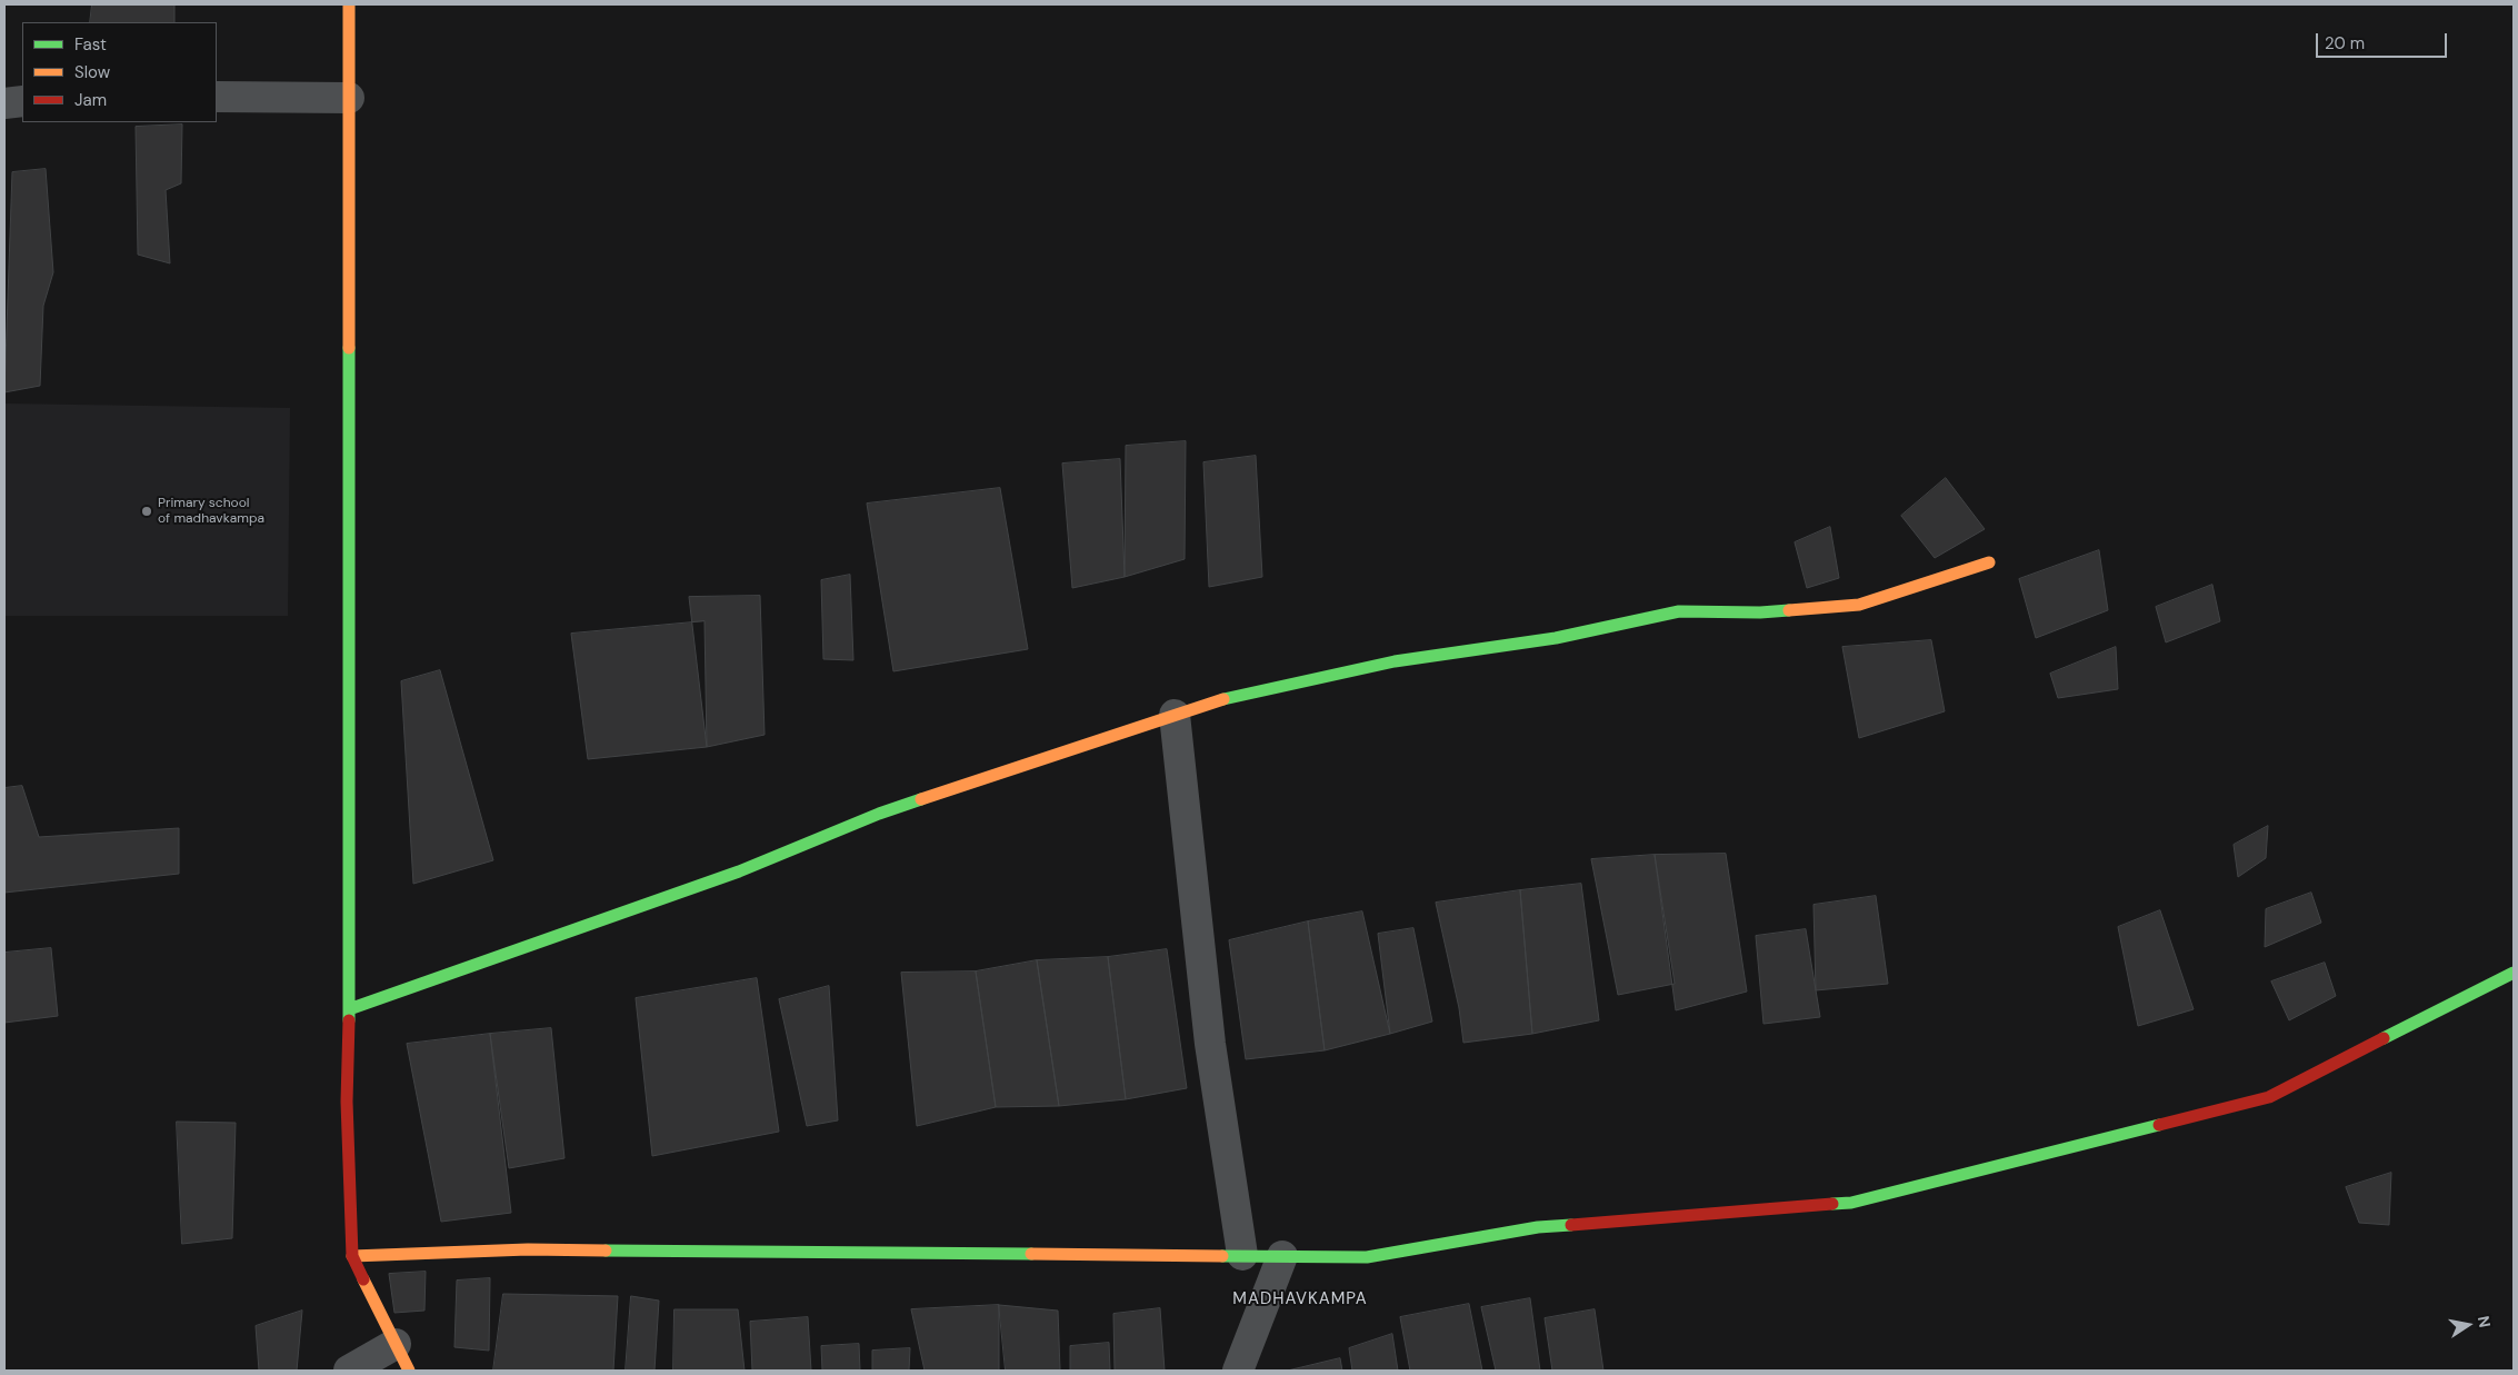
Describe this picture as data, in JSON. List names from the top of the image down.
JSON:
{
  "districts": ["MADHAVKAMPA"],
  "places": ["Primary school of madhavkampa"],
  "legend": ["Fast", "Slow", "Jam"],
  "scale_bar": "20 m",
  "north": "right"
}
